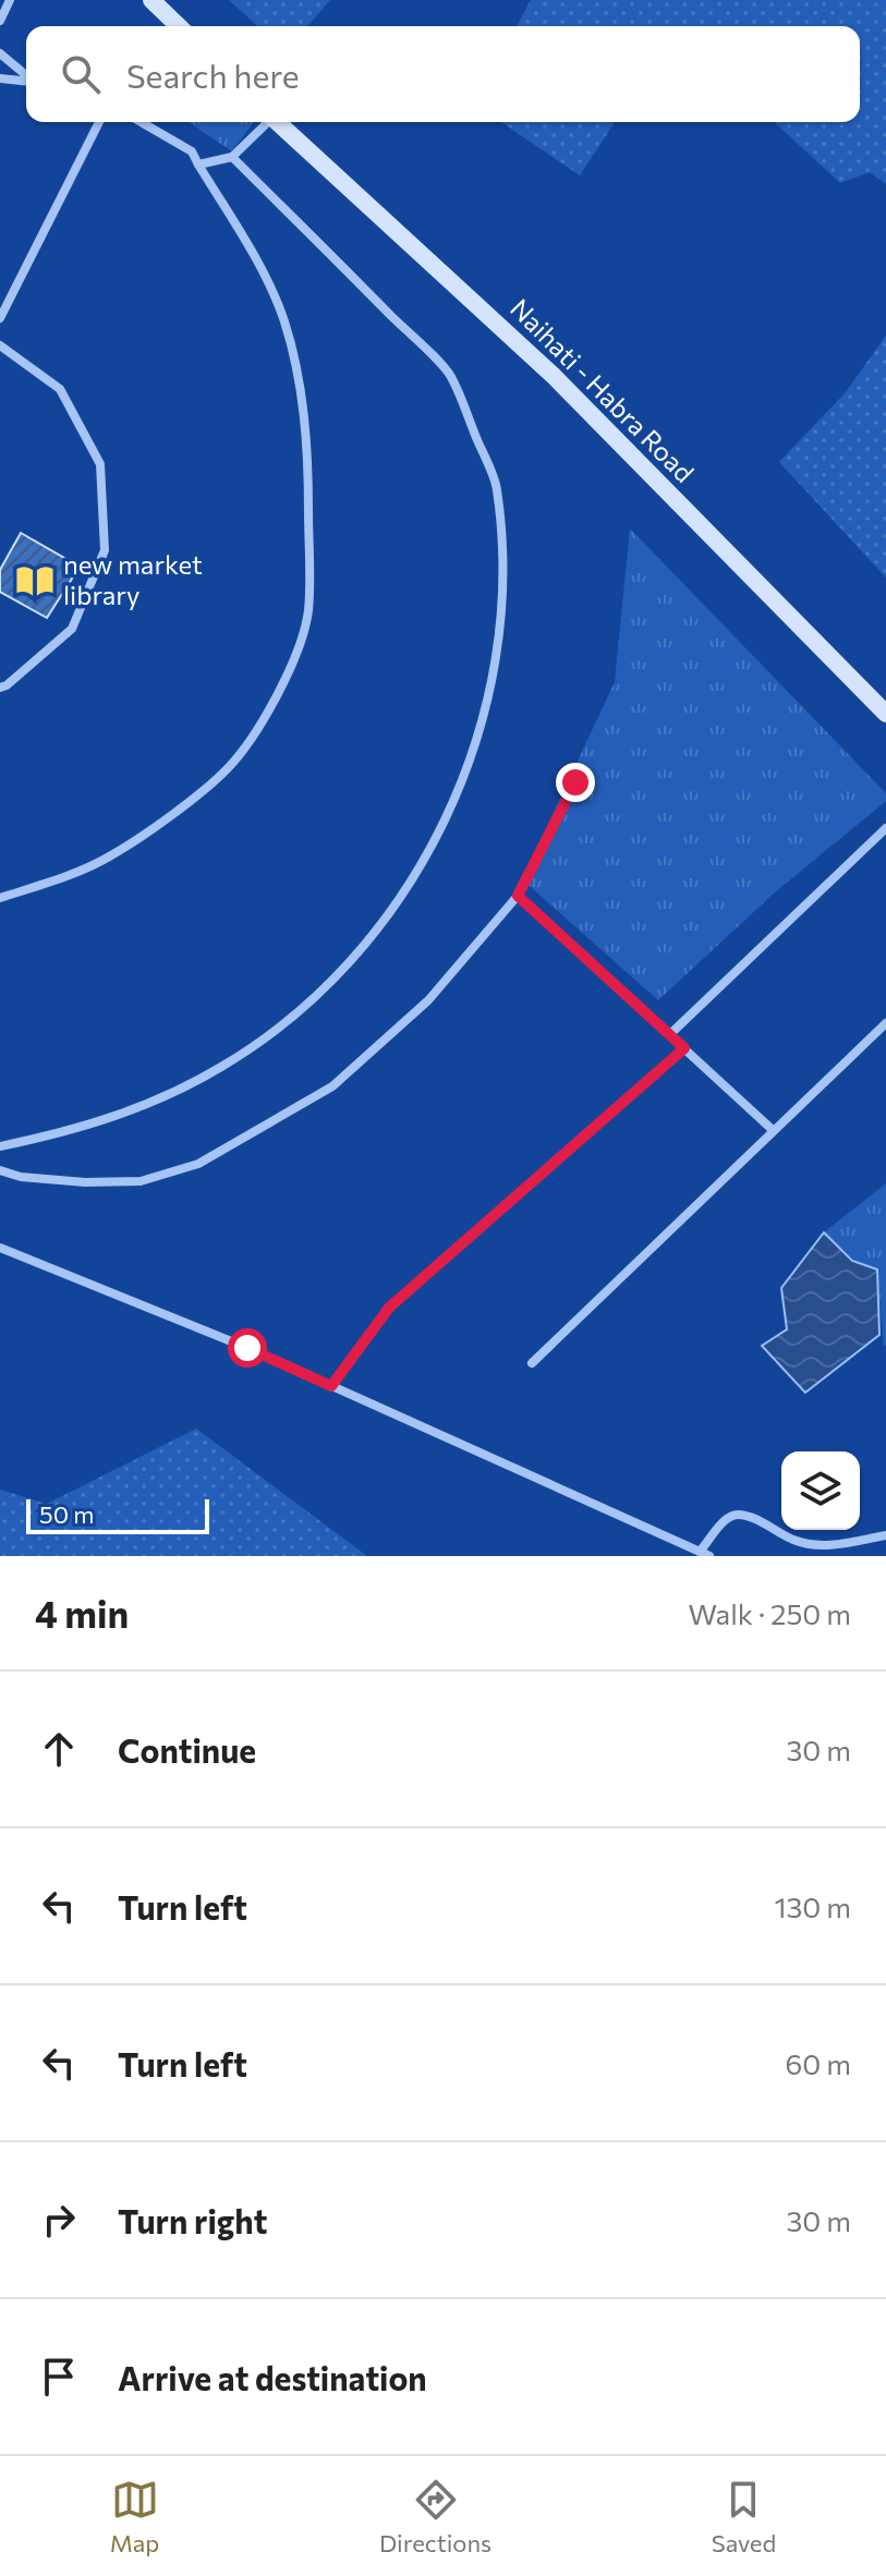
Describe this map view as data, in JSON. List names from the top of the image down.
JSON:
{
  "streets": {
    "main road": ["Naihati - Habra Road"]
  },
  "places": {
    "library": ["new market library"]
  },
  "scale_bar": "50 m",
  "page": {
    "search": "Search here",
    "scale": "50 m",
    "heading": ["4 min", "Walk · 250 m"],
    "list": [
      ["Continue", "30 m"],
      ["Turn left", "130 m"],
      ["Turn left", "60 m"],
      ["Turn right", "30 m"],
      "Arrive at destination"
    ],
    "nav": ["Map", "Directions", "Saved"]
  }
}
